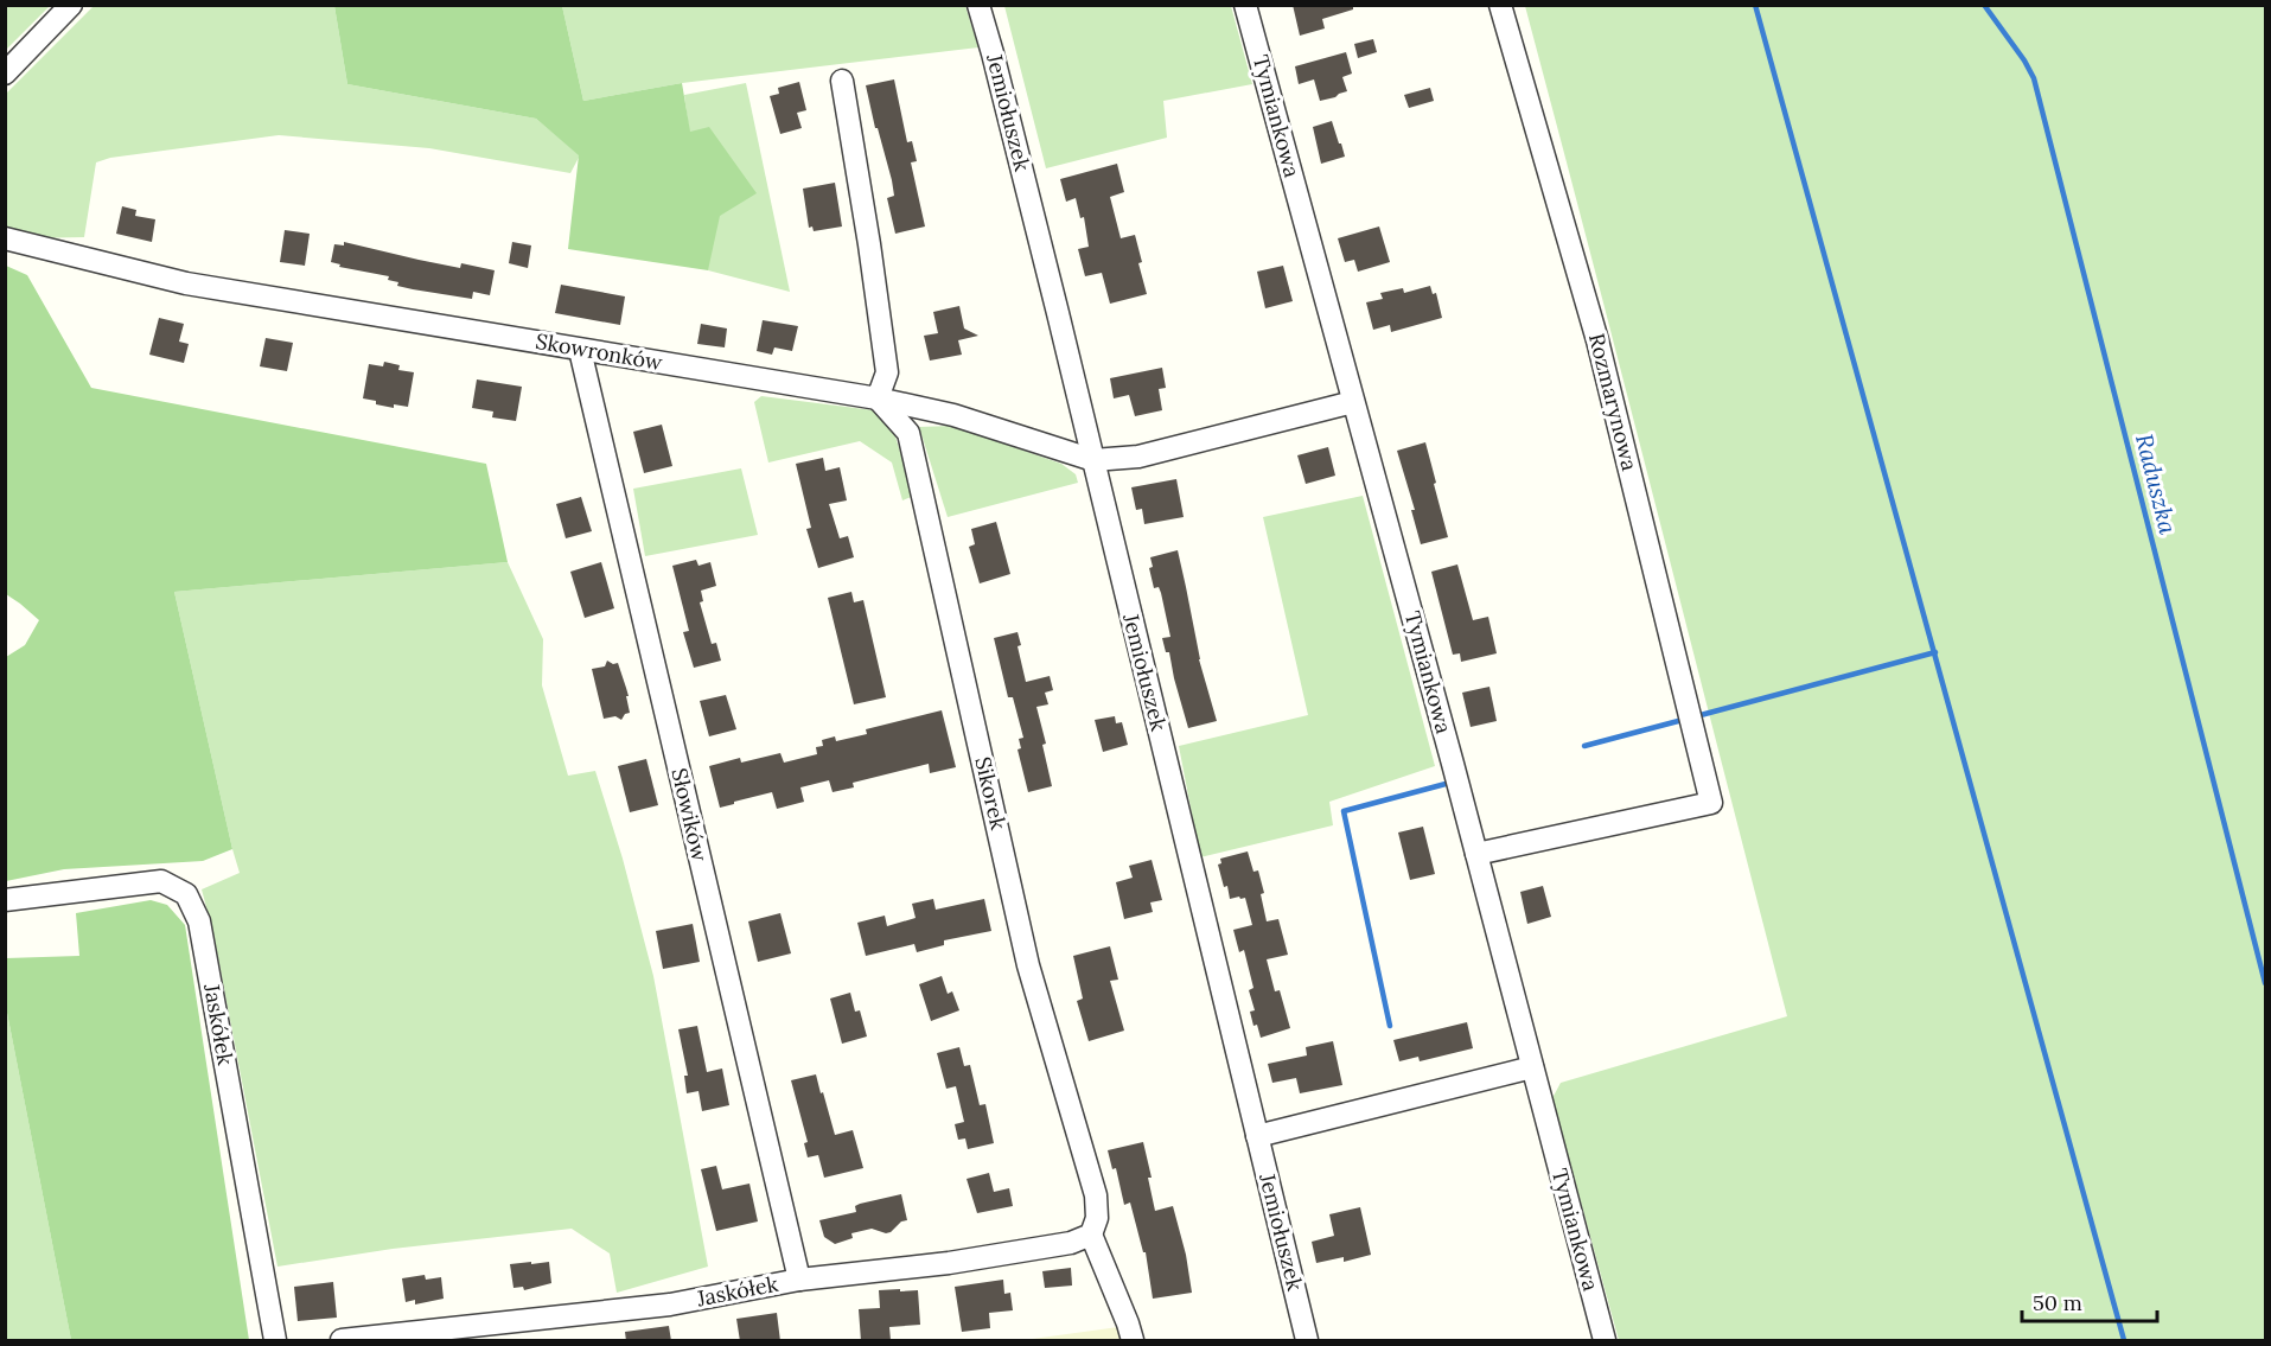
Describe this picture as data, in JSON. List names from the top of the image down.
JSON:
{
  "streets": {
    "street": [
      "Jemiołuszek",
      "Tymiankowa",
      "Skowronków",
      "Rozmarynowa",
      "Sikorek",
      "Słowików",
      "Jaskółek"
    ]
  },
  "crossings": [
    ["Jemiołuszek", "Skowronków"],
    ["Tymiankowa", "Rozmarynowa"],
    ["Skowronków", "Sikorek"],
    ["Skowronków", "Słowików"],
    ["Sikorek", "Jaskółek"],
    ["Słowików", "Jaskółek"]
  ],
  "water": ["Raduszka"],
  "scale_bar": "50 m"
}
